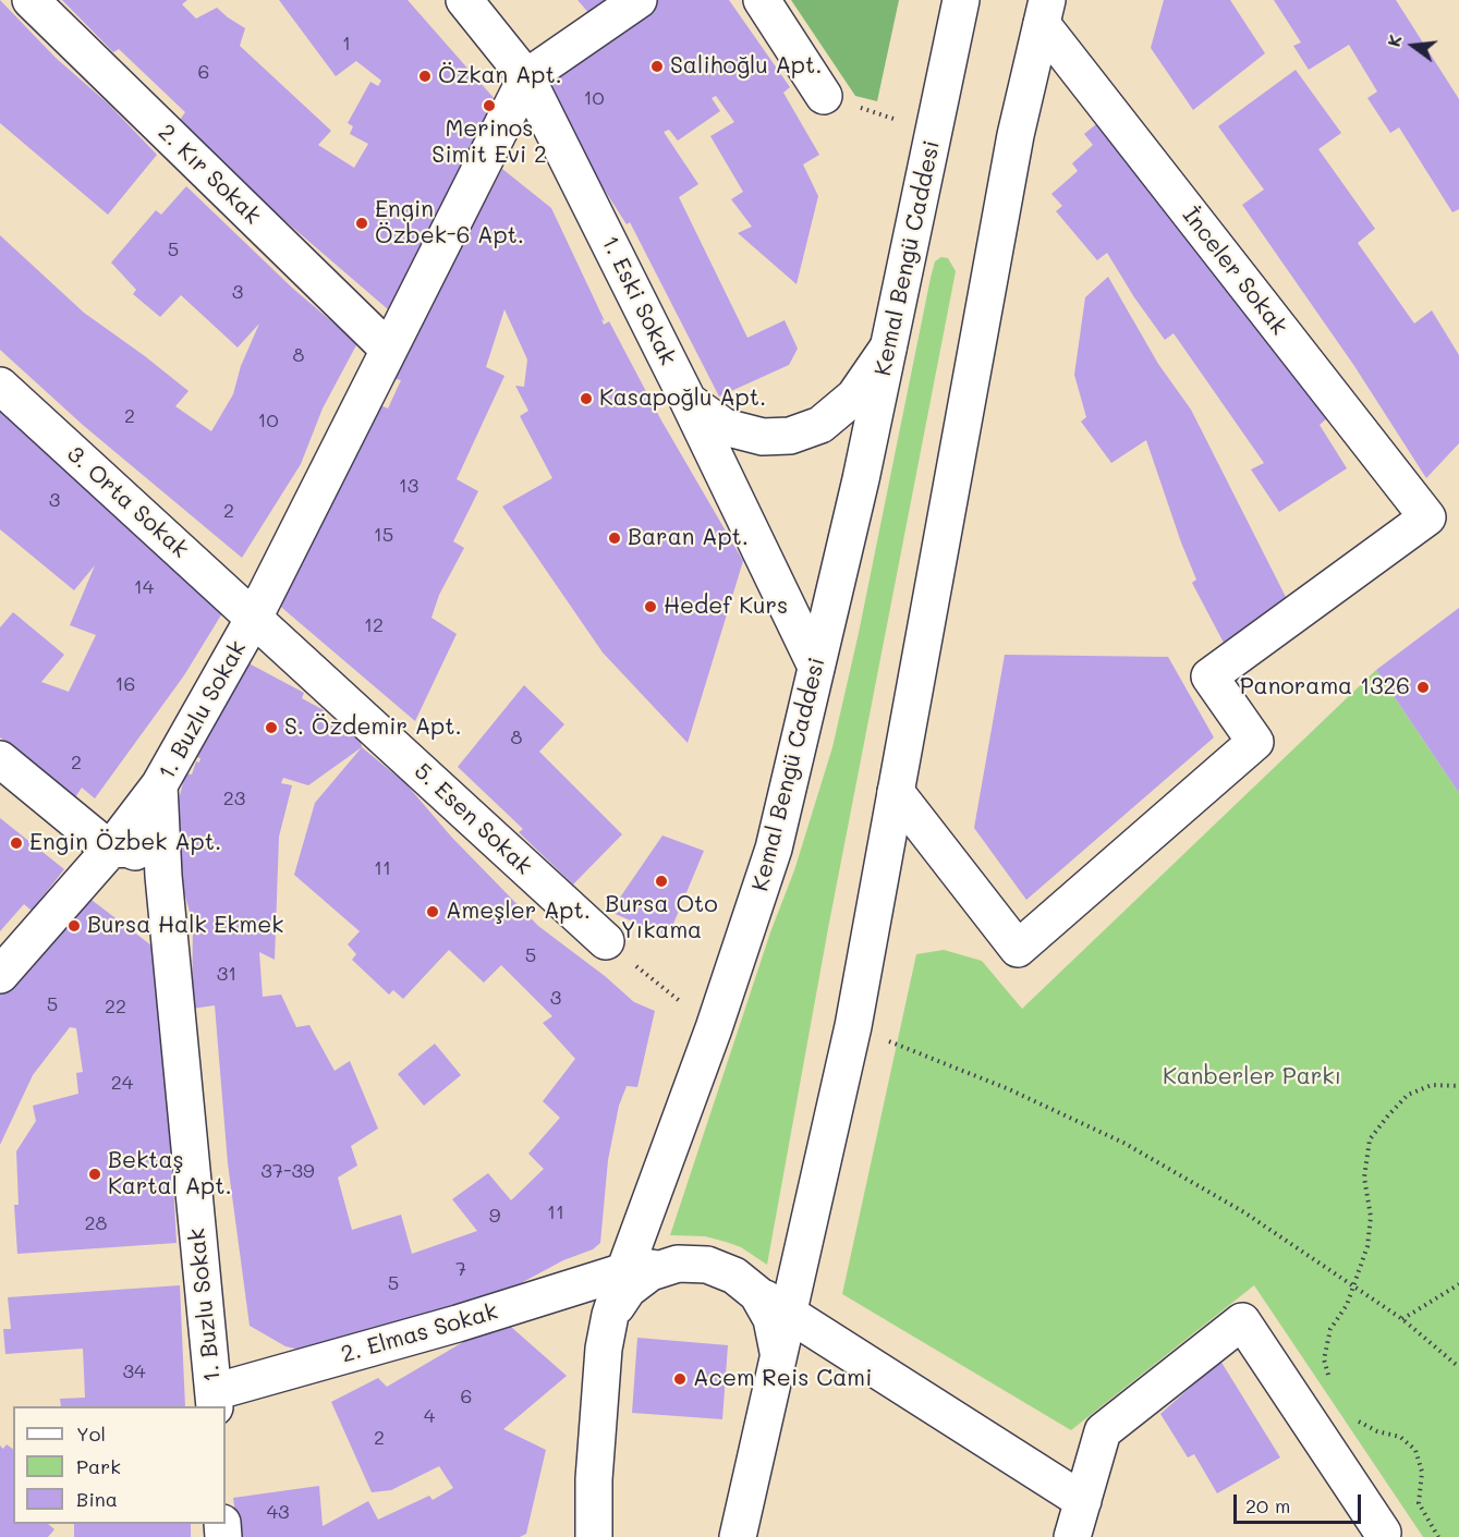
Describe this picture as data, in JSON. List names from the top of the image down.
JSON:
{
  "streets": {
    "street": [
      "2. Kır Sokak",
      "Kemal Bengü Caddesi",
      "İnceler Sokak",
      "1. Eski Sokak",
      "3. Orta Sokak",
      "1. Buzlu Sokak",
      "5. Esen Sokak",
      "2. Elmas Sokak"
    ]
  },
  "crossings": [
    ["2. Kır Sokak", "1. Buzlu Sokak"],
    ["Kemal Bengü Caddesi", "1. Eski Sokak"],
    ["Kemal Bengü Caddesi", "2. Elmas Sokak"],
    ["1. Eski Sokak", "1. Buzlu Sokak"],
    ["3. Orta Sokak", "1. Buzlu Sokak"],
    ["3. Orta Sokak", "5. Esen Sokak"],
    ["1. Buzlu Sokak", "5. Esen Sokak"],
    ["1. Buzlu Sokak", "2. Elmas Sokak"]
  ],
  "parks": ["Kanberler Parkı"],
  "places": [
    "Salihoğlu Apt.",
    "Özkan Apt.",
    "Merinos Simit Evi 2",
    "Engin Özbek-6 Apt.",
    "Kasapoğlu Apt.",
    "Baran Apt.",
    "Hedef Kurs",
    "Panorama 1326",
    "S. Özdemir Apt.",
    "Engin Özbek Apt.",
    "Bursa Oto Yıkama",
    "Ameşler Apt.",
    "Bursa Halk Ekmek",
    "Bektaş Kartal Apt.",
    "Acem Reis Cami"
  ],
  "house_numbers": [
    "1",
    "6",
    "10",
    "5",
    "3",
    "8",
    "2",
    "10",
    "13",
    "3",
    "2",
    "15",
    "14",
    "12",
    "16",
    "8",
    "2",
    "23",
    "11",
    "5",
    "31",
    "3",
    "5",
    "22",
    "24",
    "37-39",
    "11",
    "9",
    "28",
    "7",
    "5",
    "34",
    "6",
    "4",
    "2",
    "43"
  ],
  "legend": ["Yol", "Park", "Bina"],
  "scale_bar": "20 m",
  "north": "left"
}
